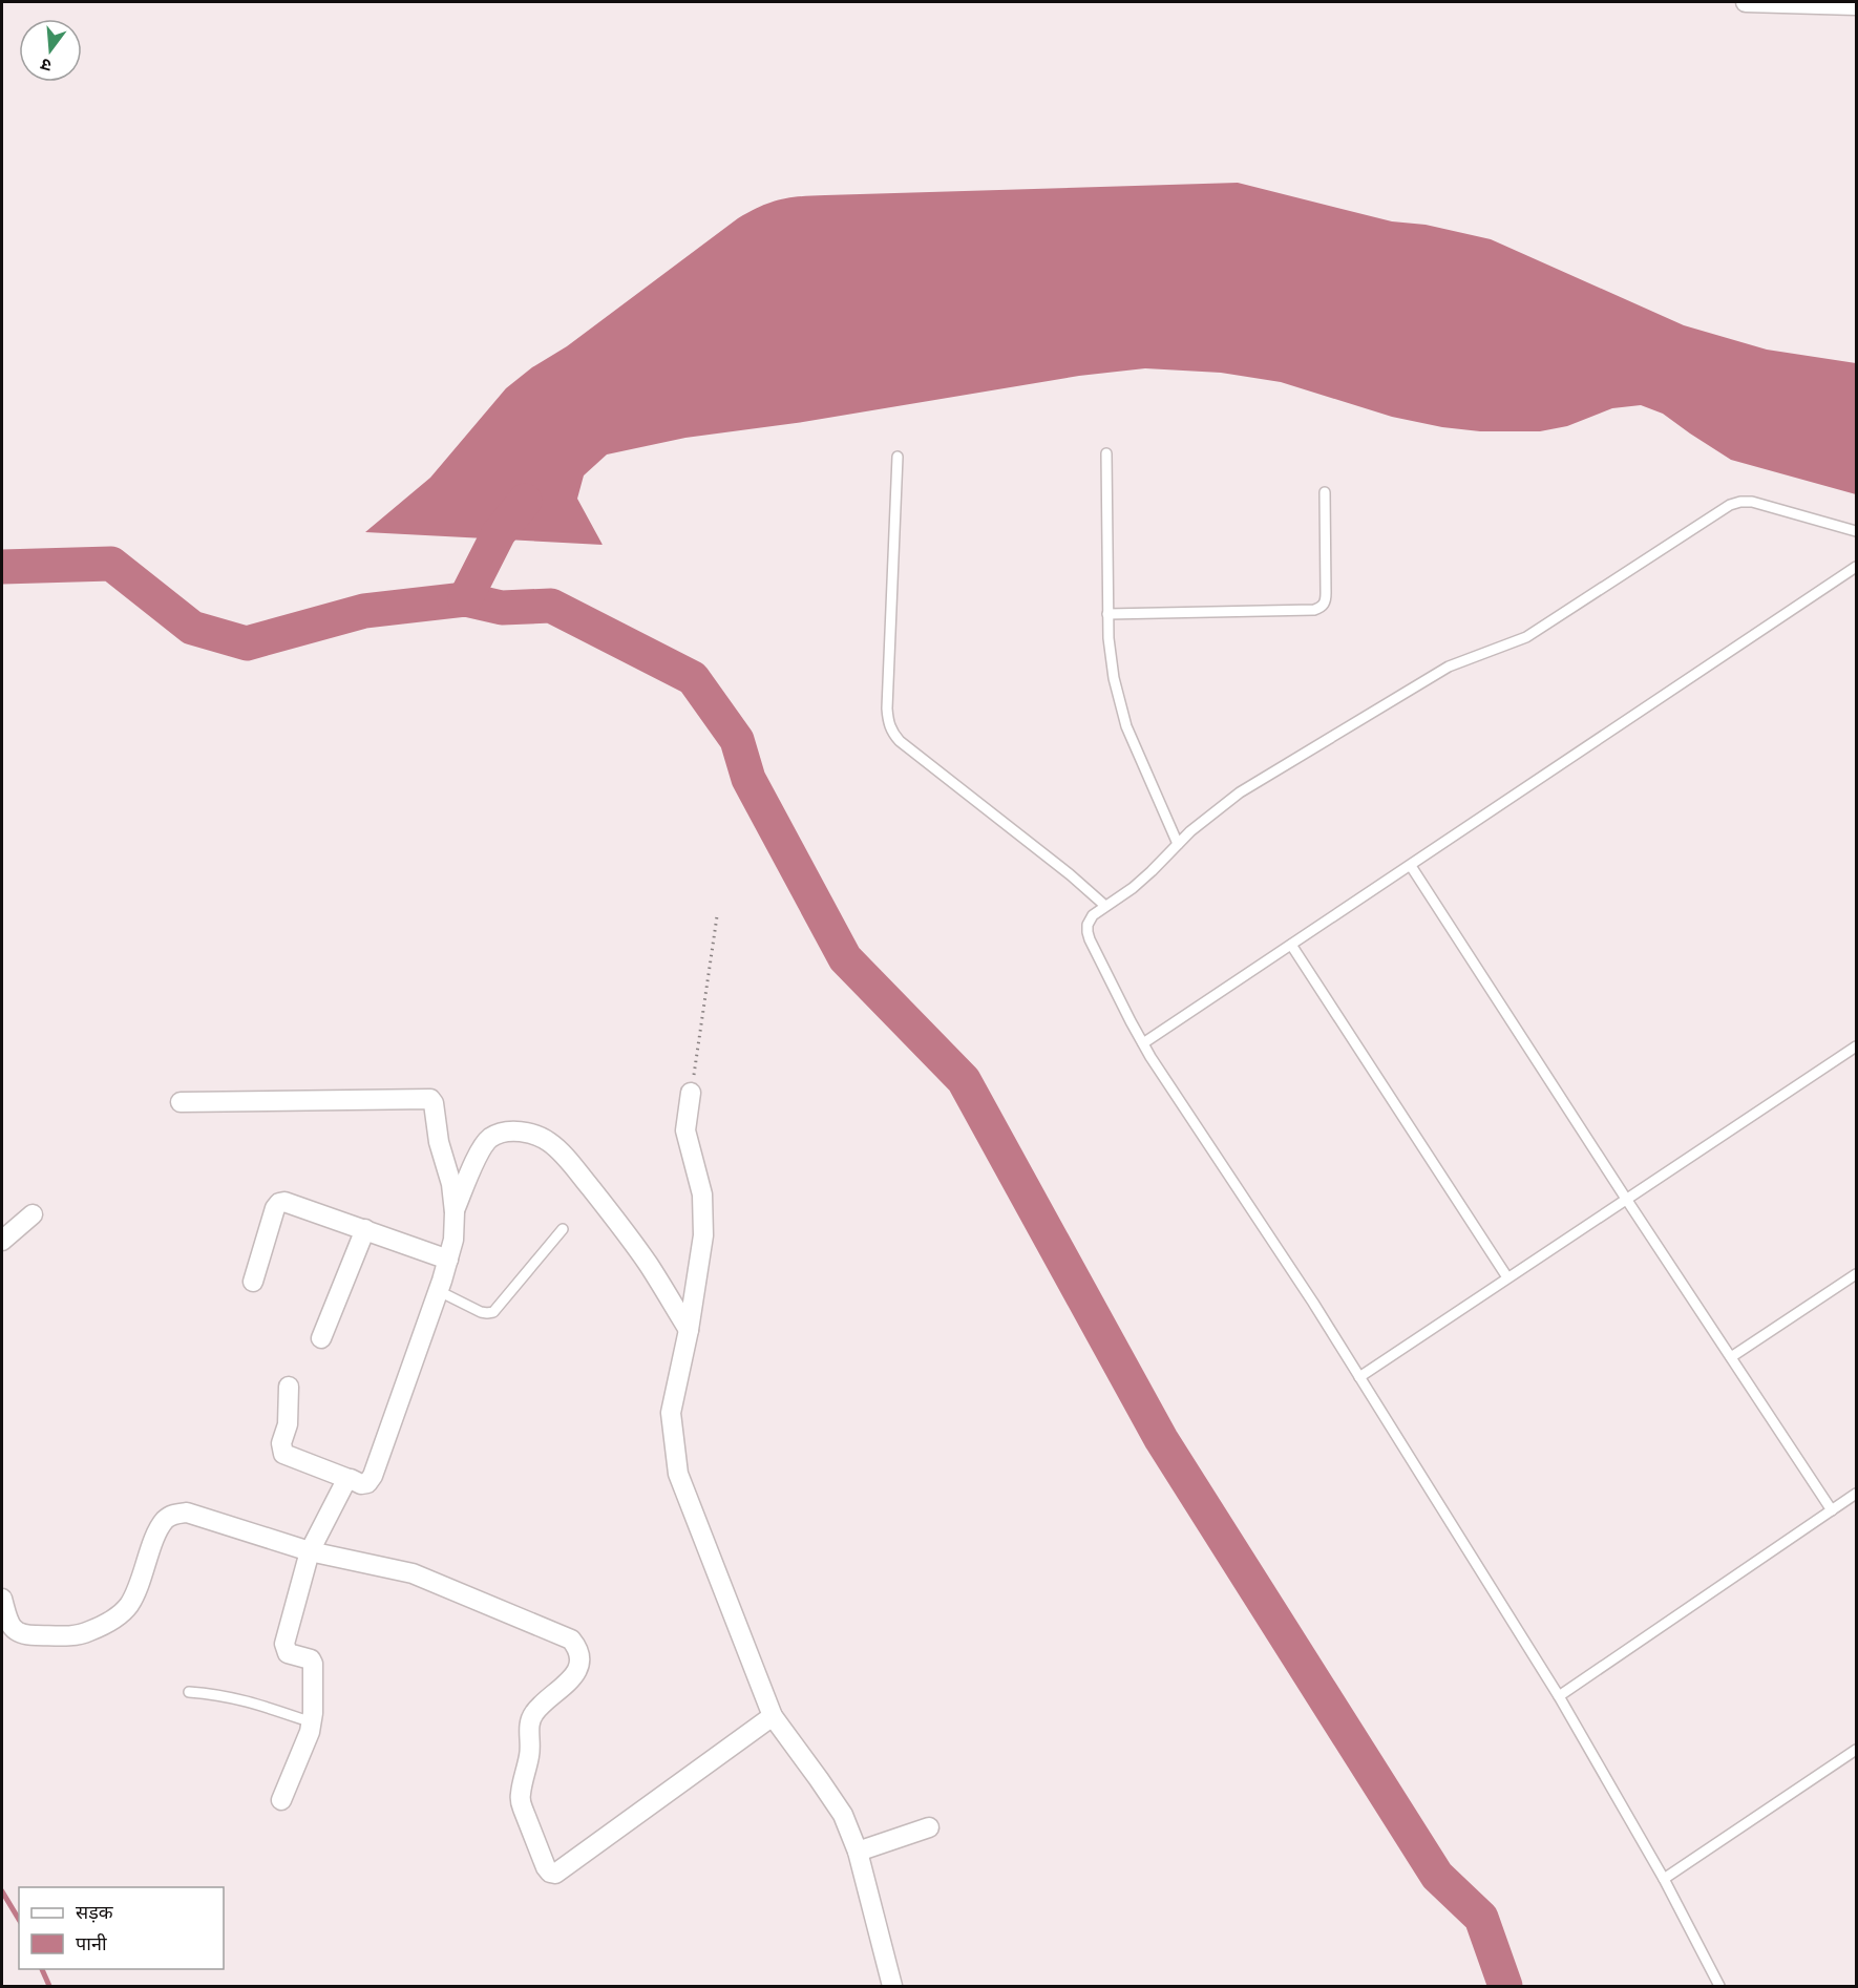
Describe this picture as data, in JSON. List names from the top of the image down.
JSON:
{
  "legend": ["सड़क", "पानी"],
  "north": "bottom"
}
